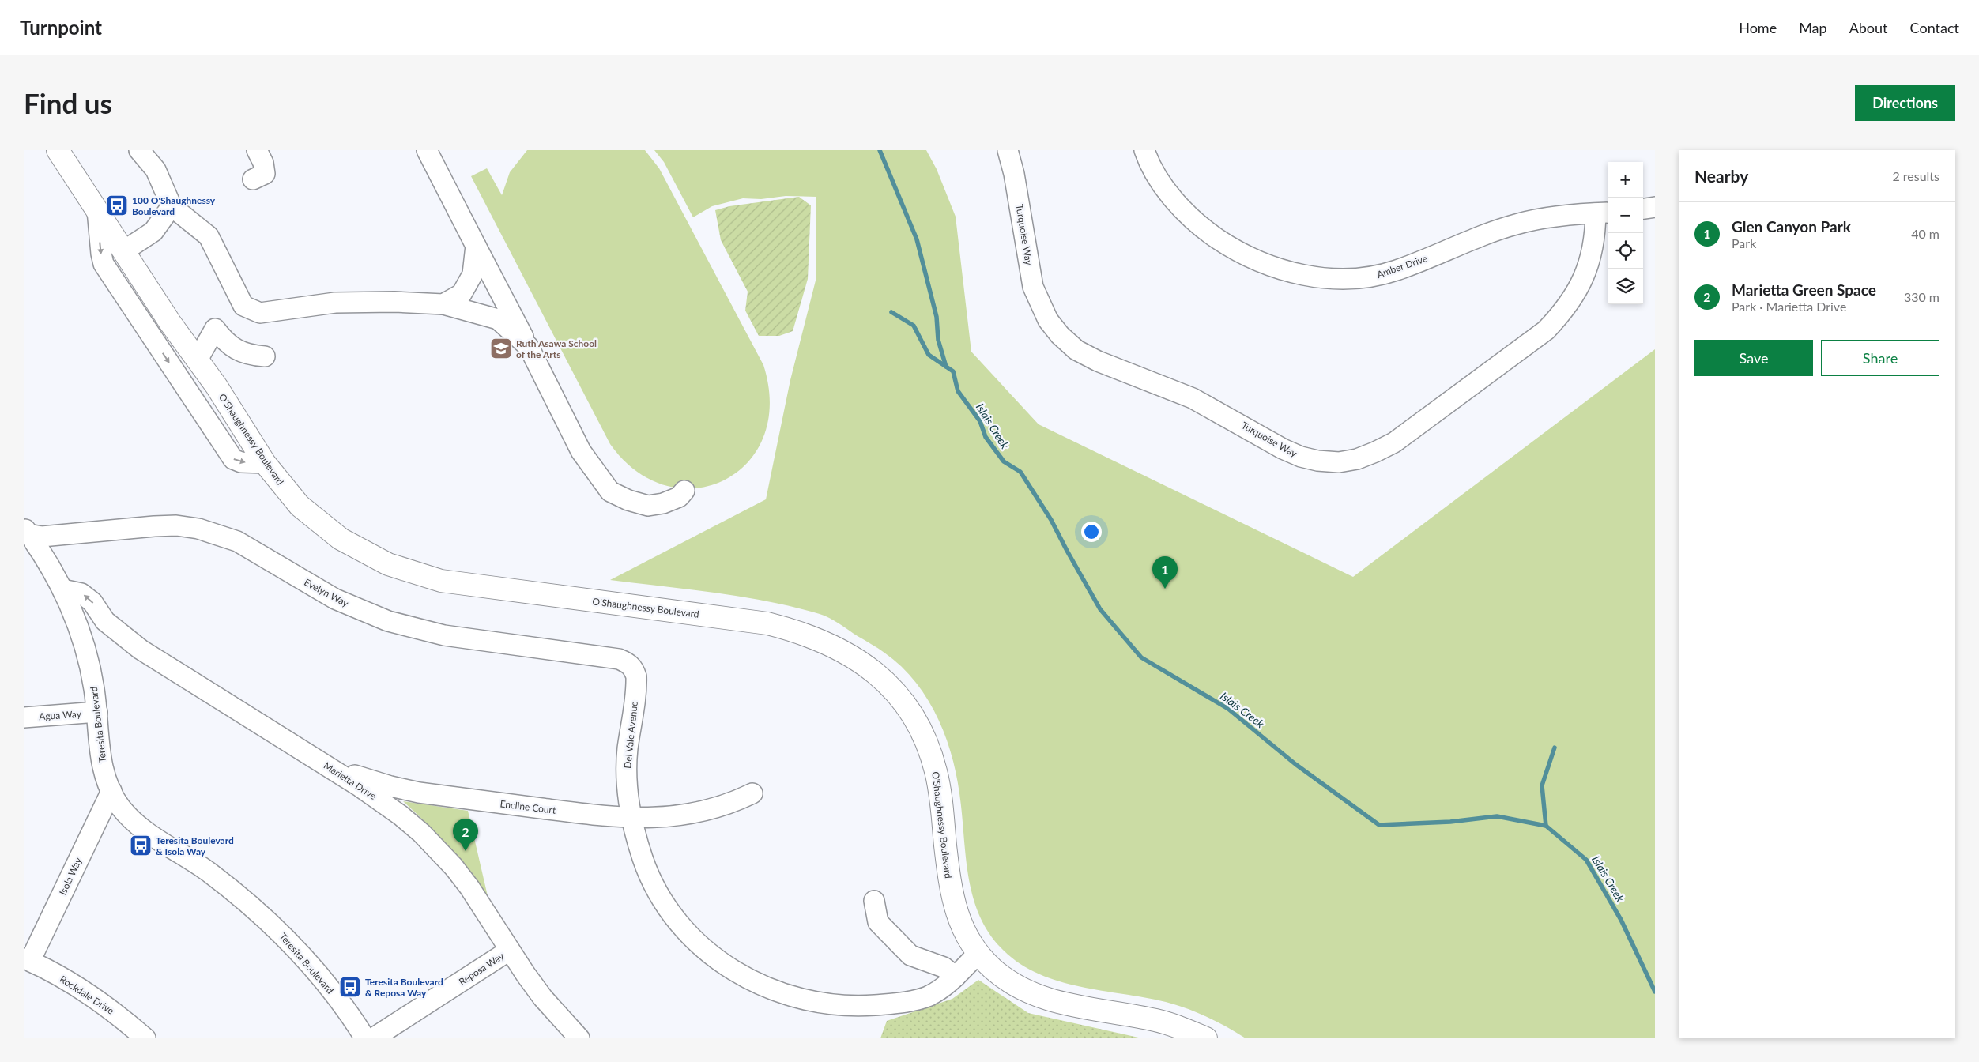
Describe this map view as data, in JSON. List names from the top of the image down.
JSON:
{
  "streets": {
    "main road": ["O'Shaughnessy Boulevard"],
    "street": [
      "Turquoise Way",
      "Amber Drive",
      "Evelyn Way",
      "Agua Way",
      "Teresita Boulevard",
      "Del Vale Avenue",
      "Marietta Drive",
      "Encline Court",
      "Isola Way",
      "Reposa Way",
      "Rockdale Drive"
    ]
  },
  "crossings": [
    ["Turquoise Way", "Amber Drive"],
    ["O'Shaughnessy Boulevard", "Del Vale Avenue"],
    ["Evelyn Way", "Teresita Boulevard"],
    ["Evelyn Way", "Del Vale Avenue"],
    ["Agua Way", "Teresita Boulevard"],
    ["Teresita Boulevard", "Marietta Drive"],
    ["Teresita Boulevard", "Isola Way"],
    ["Del Vale Avenue", "Encline Court"],
    ["Marietta Drive", "Encline Court"],
    ["Marietta Drive", "Reposa Way"],
    ["Isola Way", "Rockdale Drive"]
  ],
  "water": ["Islais Creek"],
  "places": {
    "bus stop": ["100 O'Shaughnessy Boulevard", "Teresita Boulevard & Isola Way", "Teresita Boulevard & Reposa Way"],
    "school or university": ["Ruth Asawa School of the Arts"]
  },
  "page": {
    "header": "Turnpoint",
    "nav": [
      "Home",
      "Map",
      "About",
      "Contact"
    ],
    "buttons": [
      "Directions",
      ["Save", "Share"]
    ],
    "title": "Find us",
    "heading": ["Nearby", "2 results"],
    "map_buttons": ["+", "−"],
    "list": [
      {
        "mark": "1",
        "name": "Glen Canyon Park",
        "note": "Park",
        "value": "40 m"
      },
      {
        "mark": "2",
        "name": "Marietta Green Space",
        "note": "Park · Marietta Drive",
        "value": "330 m"
      }
    ],
    "pins": ["1", "2"]
  }
}
